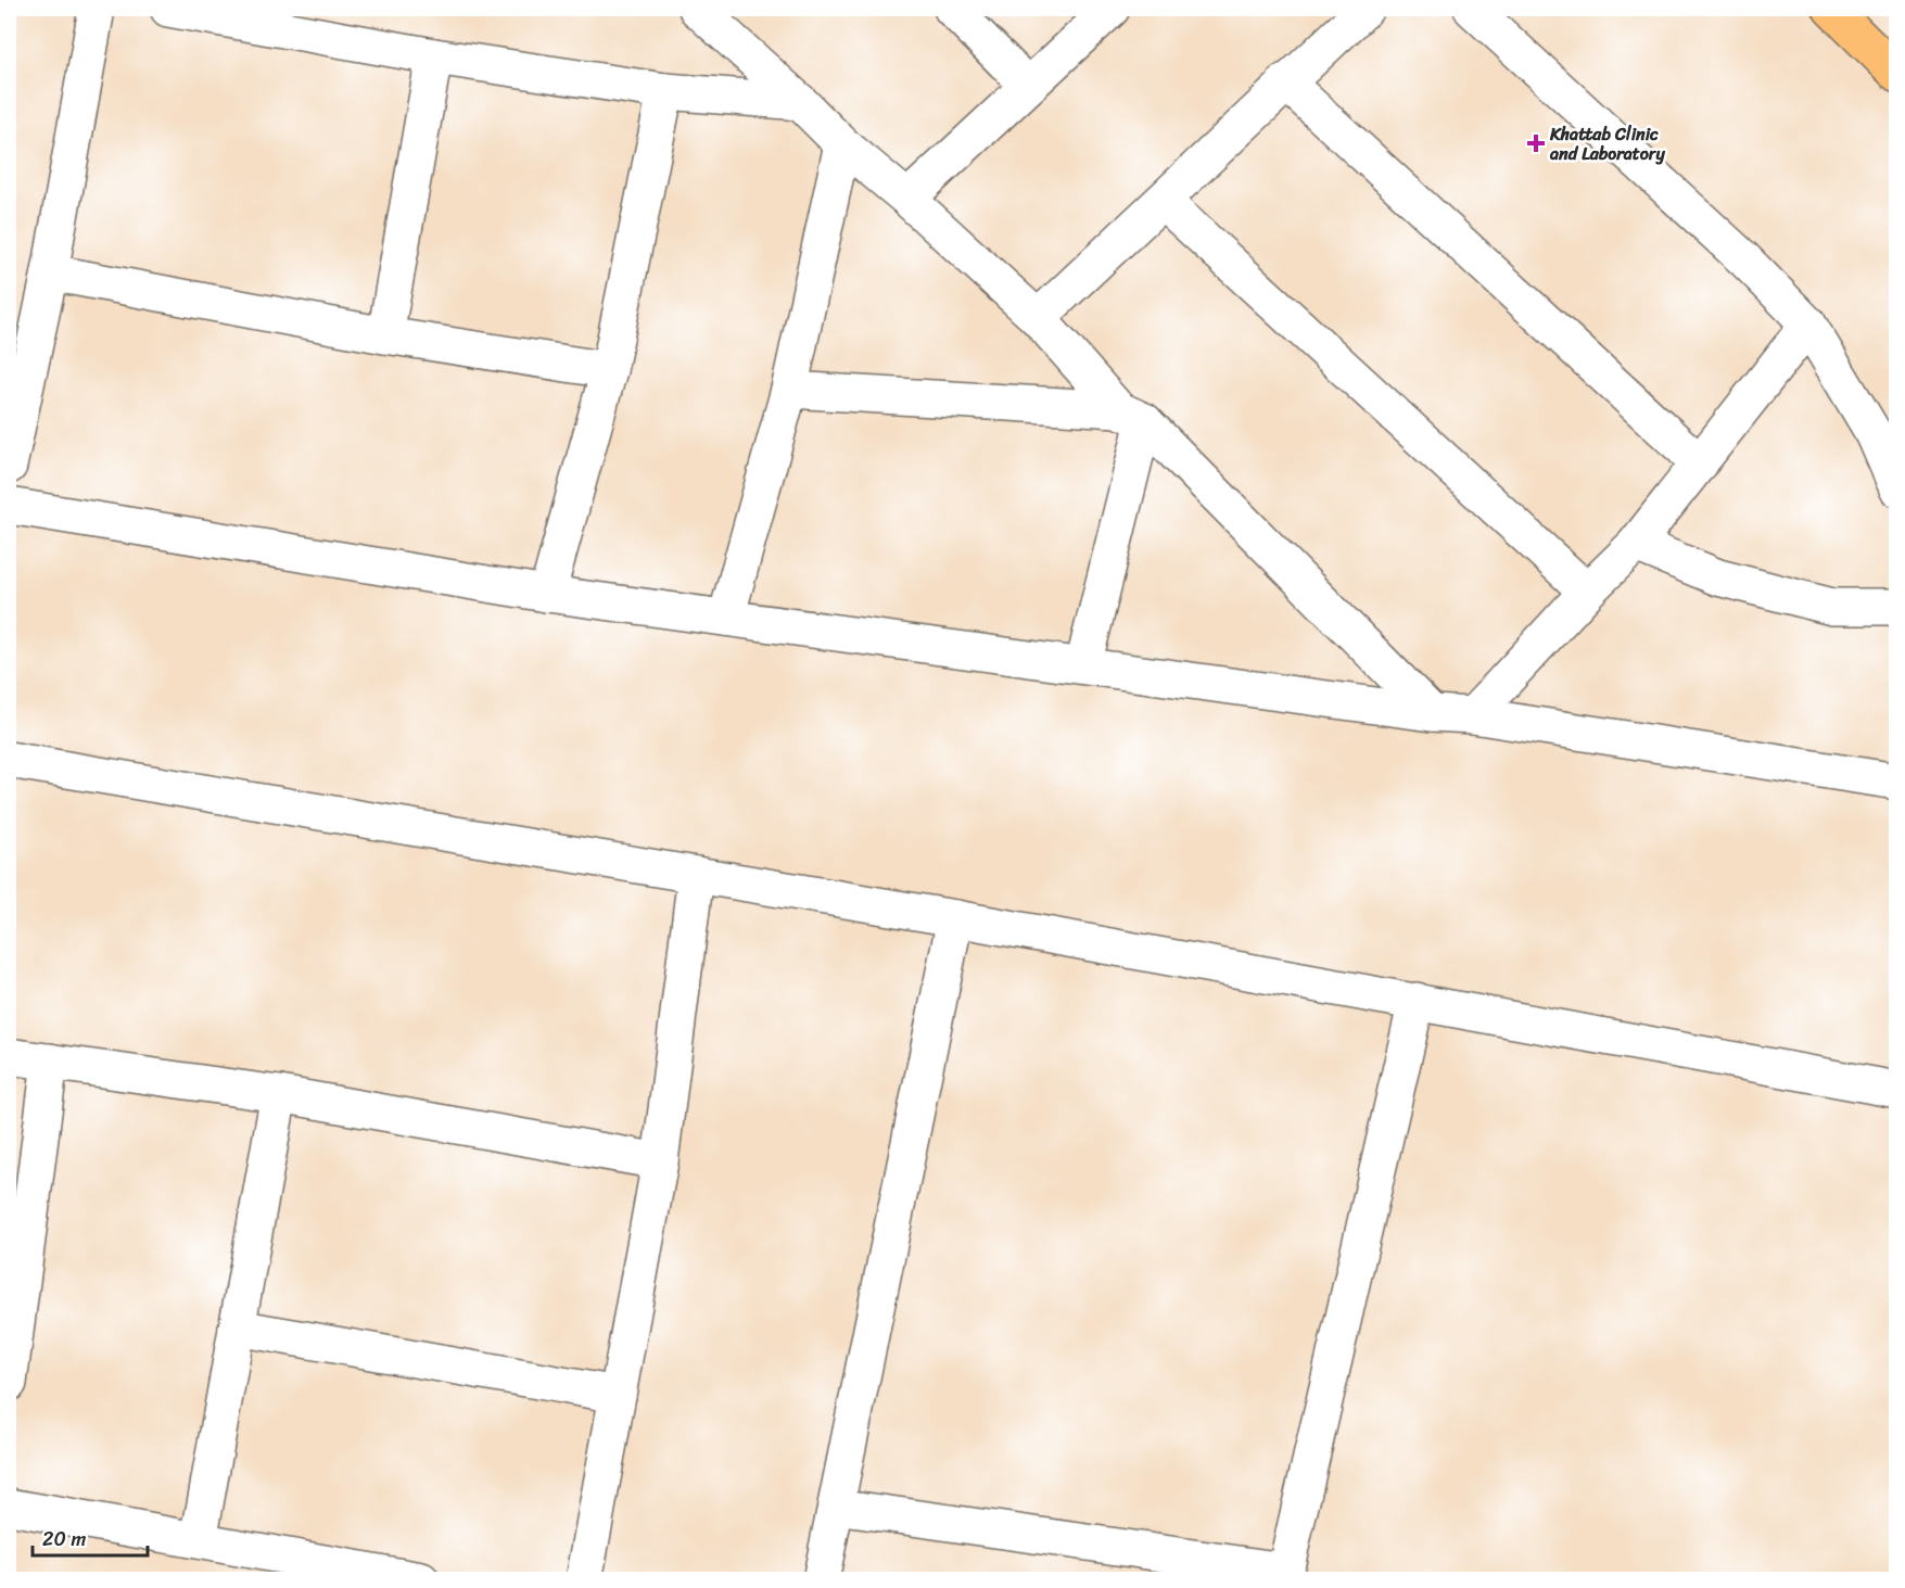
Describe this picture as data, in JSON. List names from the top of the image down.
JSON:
{
  "places": {
    "health": ["Khattab Clinic and Laboratory"]
  },
  "scale_bar": "20 m"
}
